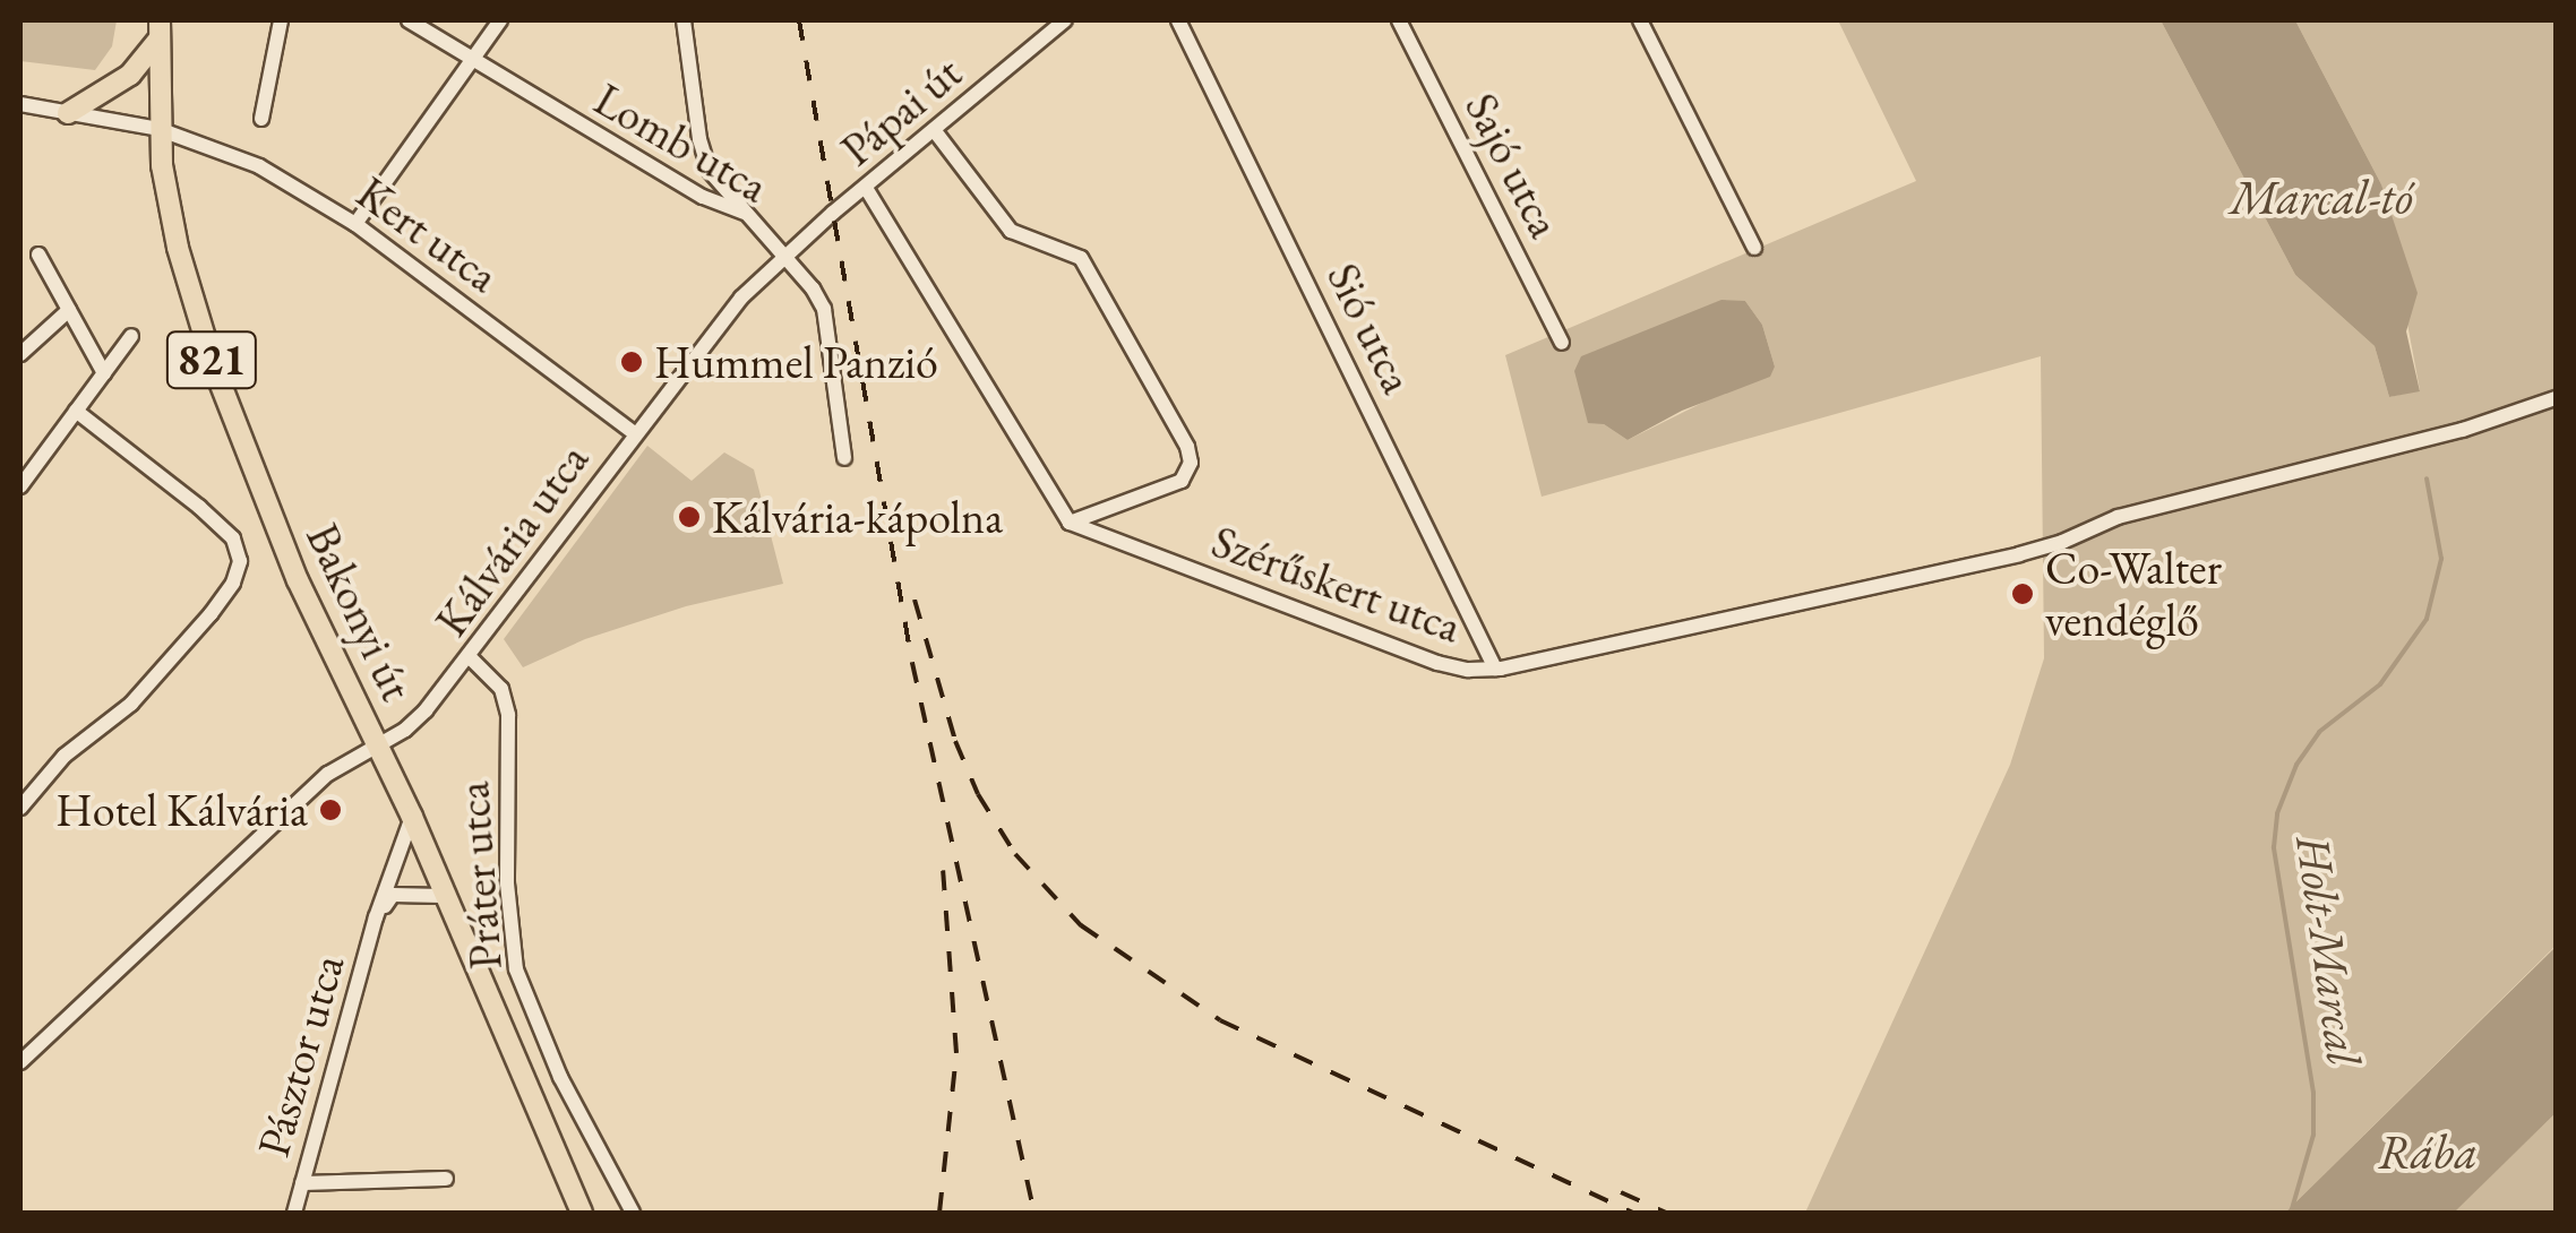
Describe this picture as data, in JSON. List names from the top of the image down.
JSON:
{
  "streets": {
    "main road": ["821", "Bakonyi út"],
    "street": [
      "Pápai út",
      "Lomb utca",
      "Sajó utca",
      "Kert utca",
      "Sió utca",
      "Kálvária utca",
      "Szérűskert utca",
      "Práter utca",
      "Pásztor utca"
    ]
  },
  "crossings": [
    ["Pápai út", "Kálvária utca"],
    ["Lomb utca", "Kálvária utca"],
    ["Kert utca", "Kálvária utca"],
    ["Kert utca", "Bakonyi út"],
    ["Sió utca", "Szérűskert utca"],
    ["Kálvária utca", "Bakonyi út"],
    ["Kálvária utca", "Práter utca"],
    ["Bakonyi út", "Pásztor utca"]
  ],
  "water": ["Marcal-tó", "Holt-Marcal", "Rába"],
  "places": [
    "Hummel Panzió",
    "Kálvária-kápolna",
    "Co-Walter vendéglő",
    "Hotel Kálvária"
  ]
}
